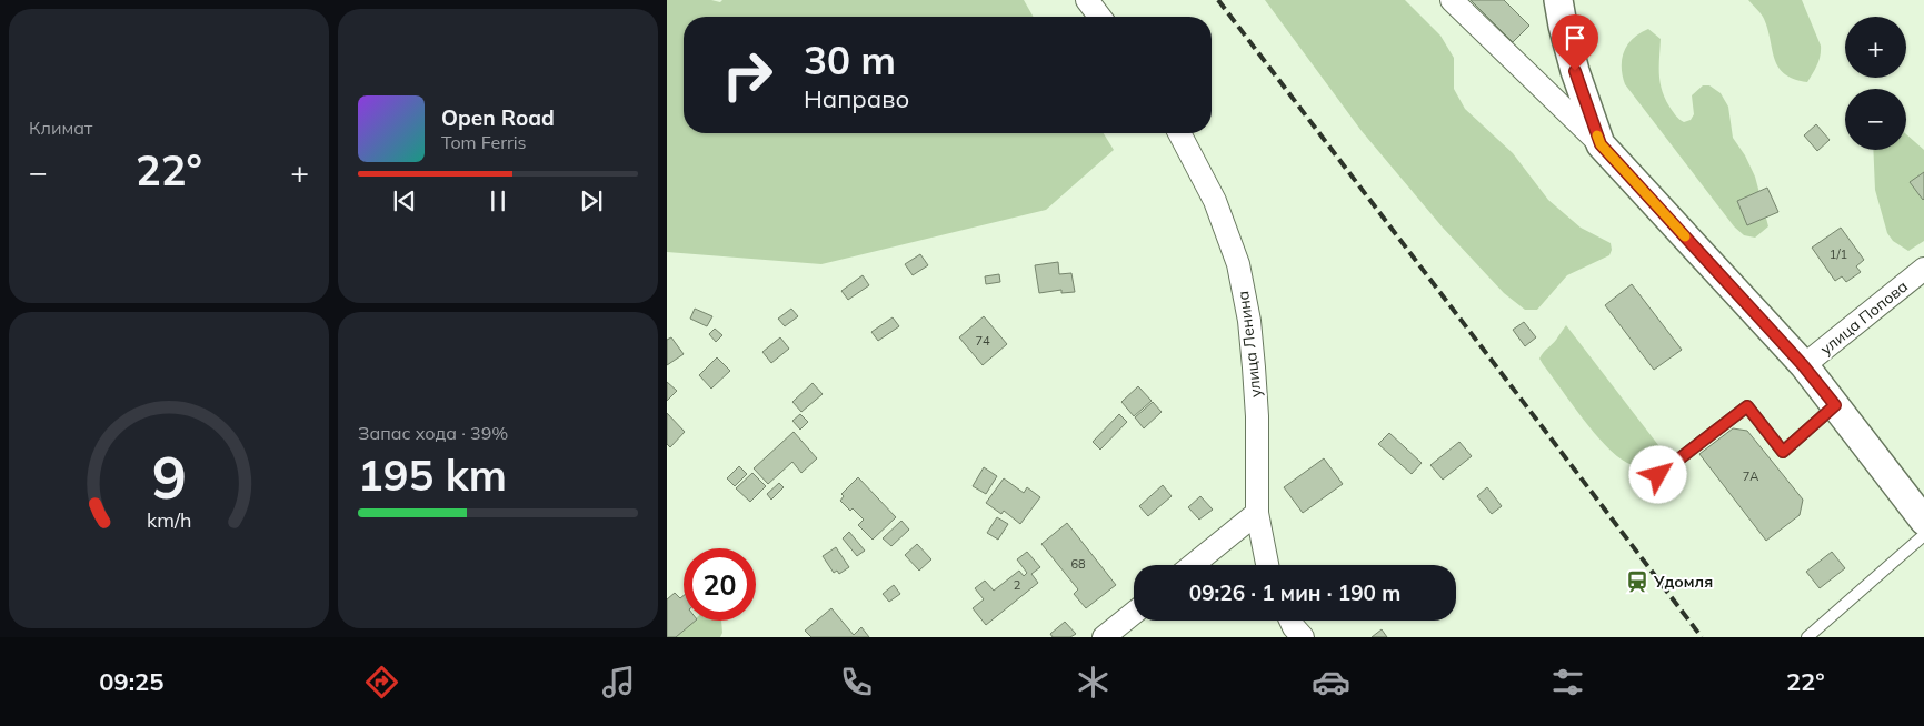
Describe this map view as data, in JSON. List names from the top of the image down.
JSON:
{
  "streets": {
    "street": ["улица Попова", "улица Ленина"]
  },
  "places": {
    "station": ["Удомля"]
  },
  "house_numbers": [
    "1/1",
    "74",
    "7А",
    "68",
    "2"
  ],
  "page": {
    "tile": [
      "Климат",
      ["Запас хода · 39%", "195 km"]
    ],
    "map_buttons": ["+", "−"],
    "turn": ["30 m", "Направо"],
    "song": ["Open Road", "Tom Ferris"],
    "heat": ["−", "22°", "+"],
    "limit": "20",
    "trip": "09:26 · 1 мин · 190 m",
    "tabs": ["09:25", "22°"],
    "gauge": ["9", "km/h"]
  }
}
